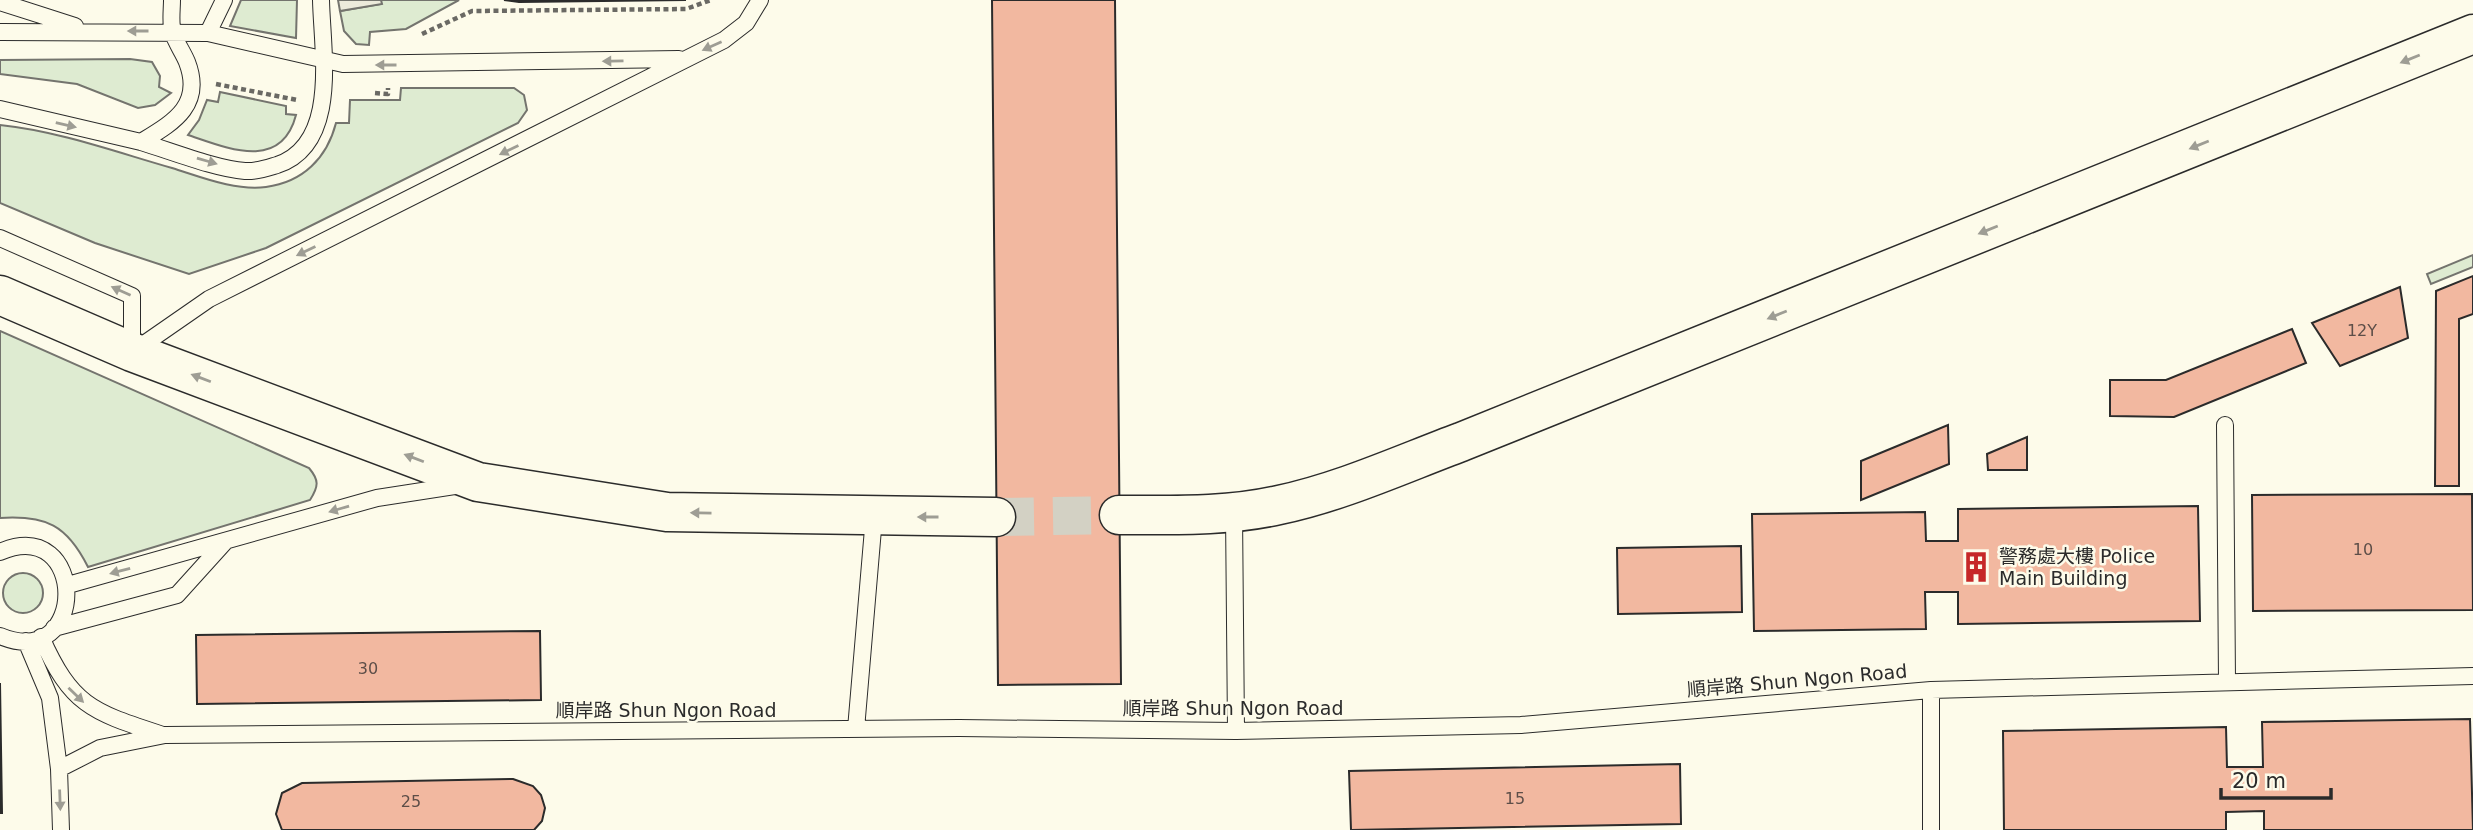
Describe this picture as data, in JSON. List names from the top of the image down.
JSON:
{
  "streets": {
    "lane": ["順岸路 Shun Ngon Road"]
  },
  "places": {
    "building": ["警務處大樓 Police Main Building"]
  },
  "house_numbers": [
    "12Y",
    "10",
    "30",
    "15",
    "25"
  ],
  "scale_bar": "20 m"
}
